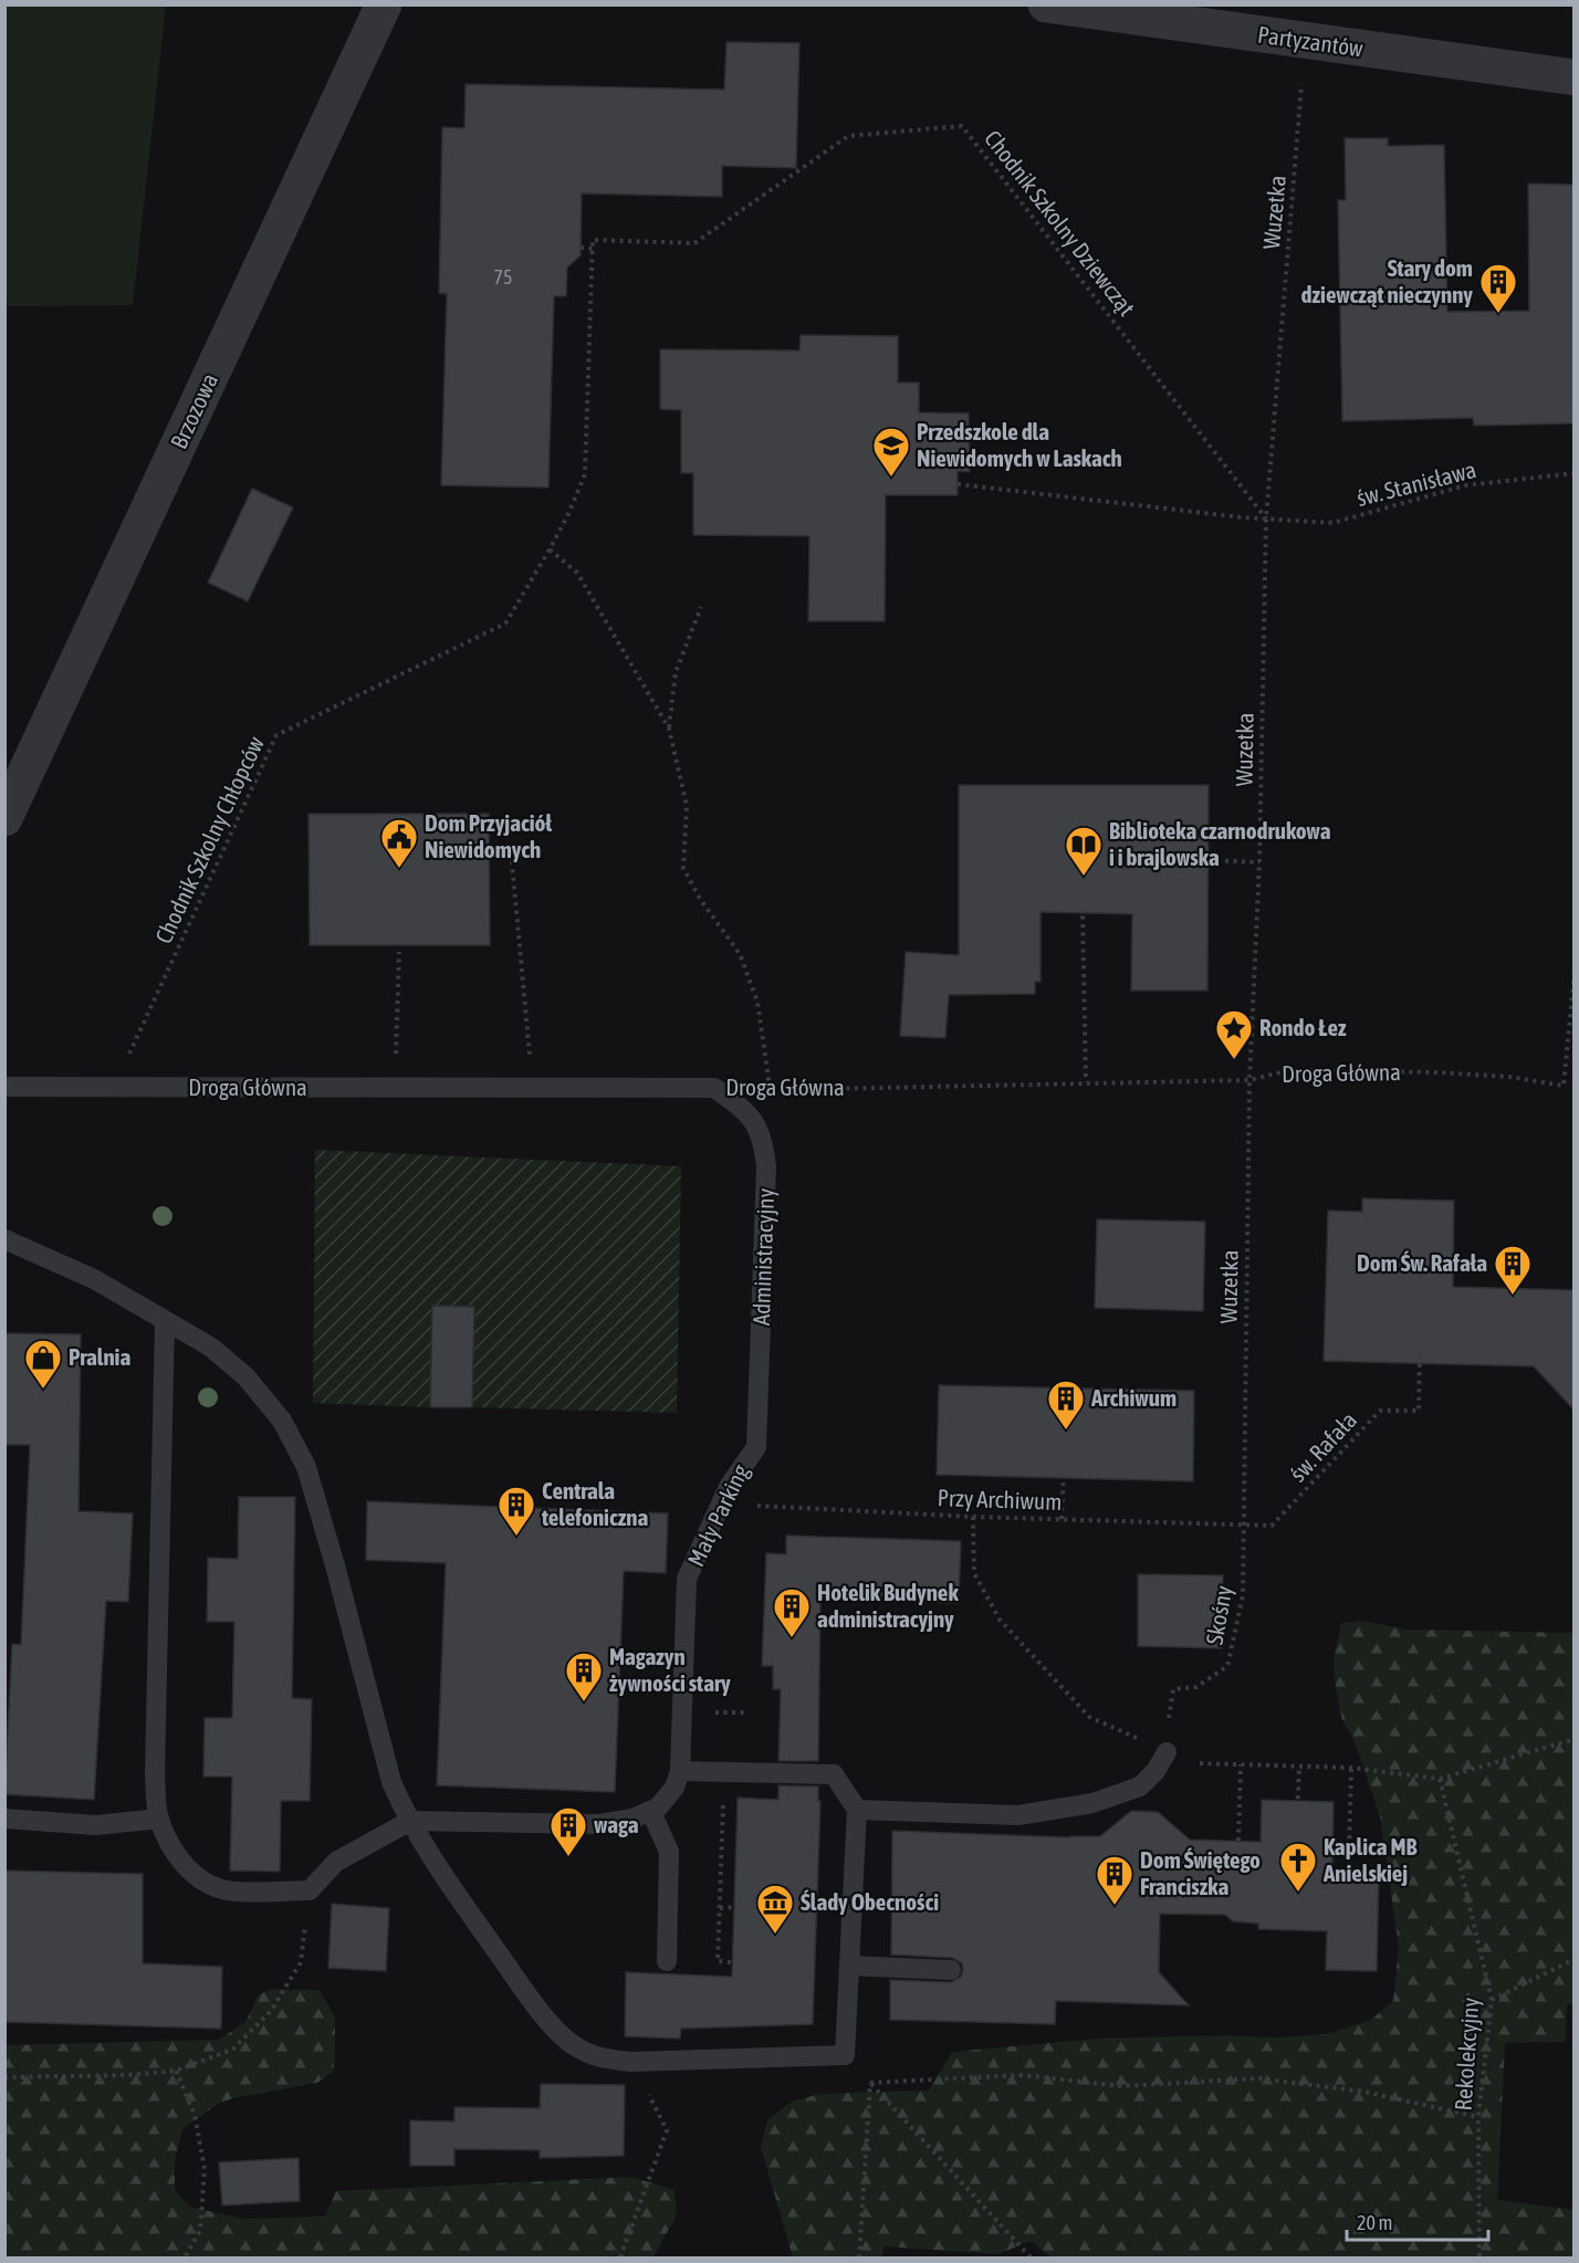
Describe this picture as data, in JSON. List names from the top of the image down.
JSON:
{
  "streets": {
    "street": ["Partyzantów", "Brzozowa"],
    "lane": ["Droga Główna", "Administracyjny", "Mały Parking"],
    "path": [
      "Wuzetka",
      "Chodnik Szkolny Dziewcząt",
      "św. Stanisława",
      "Chodnik Szkolny Chłopców",
      "św. Rafała",
      "Przy Archiwum",
      "Skośny",
      "Rekolekcyjny"
    ]
  },
  "crossings": [
    ["Partyzantów", "Wuzetka"],
    ["Wuzetka", "Chodnik Szkolny Dziewcząt"],
    ["Wuzetka", "św. Stanisława"],
    ["Wuzetka", "Droga Główna"],
    ["Wuzetka", "św. Rafała"],
    ["Wuzetka", "Przy Archiwum"],
    ["Wuzetka", "Skośny"],
    ["Chodnik Szkolny Dziewcząt", "św. Stanisława"],
    ["Chodnik Szkolny Dziewcząt", "Chodnik Szkolny Chłopców"],
    ["Chodnik Szkolny Chłopców", "Droga Główna"],
    ["Droga Główna", "Administracyjny"],
    ["Administracyjny", "Mały Parking"],
    ["św. Rafała", "Przy Archiwum"],
    ["św. Rafała", "Skośny"],
    ["Przy Archiwum", "Skośny"]
  ],
  "places": {
    "building": [
      "Stary dom dziewcząt nieczynny",
      "Dom Św. Rafała",
      "Archiwum",
      "Centrala telefoniczna",
      "Hotelik Budynek administracyjny",
      "Magazyn żywności stary",
      "waga",
      "Dom Świętego Franciszka"
    ],
    "school or university": ["Przedszkole dla Niewidomych w Laskach"],
    "public building": ["Dom Przyjaciół Niewidomych"],
    "library": ["Biblioteka czarnodrukowa i i brajlowska"],
    "place": ["Rondo Łez"],
    "shop": ["Pralnia"],
    "church": ["Kaplica MB Anielskiej"],
    "museum": ["Ślady Obecności"]
  },
  "house_numbers": ["75"],
  "scale_bar": "20 m"
}
